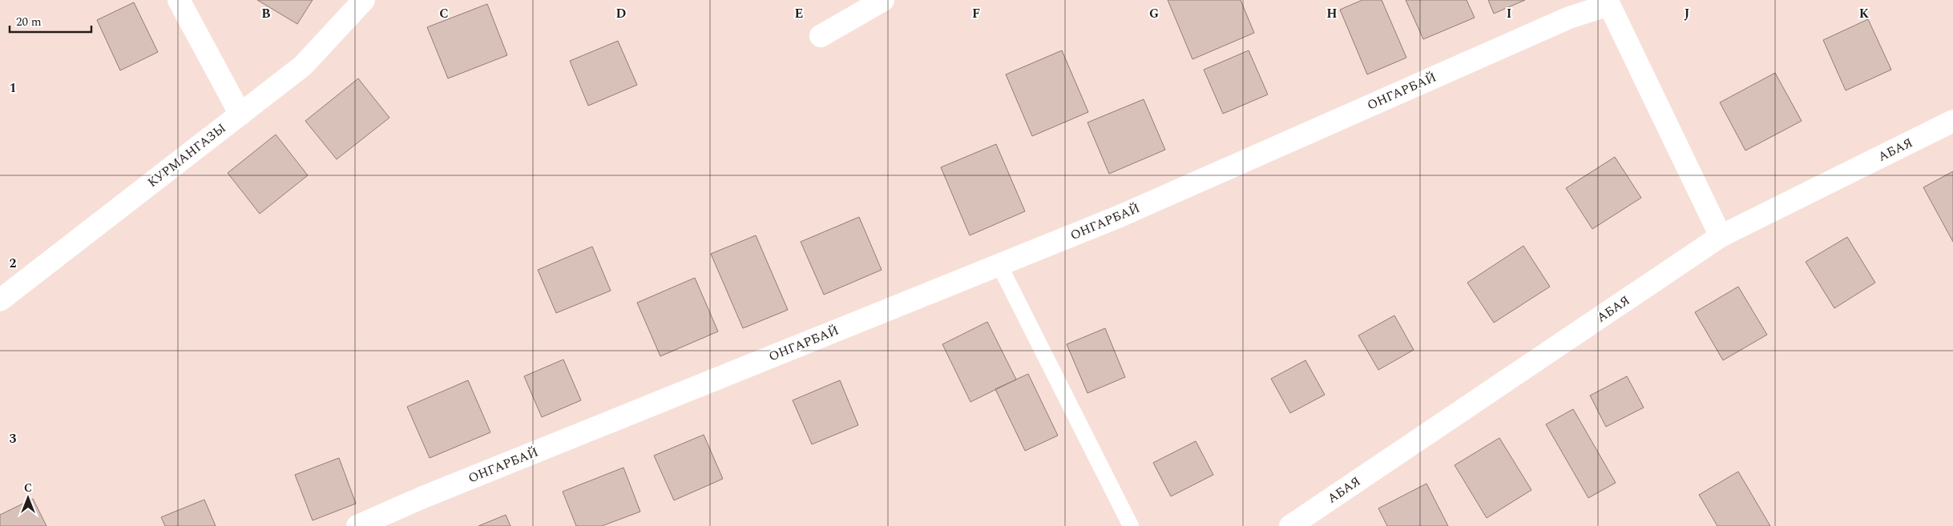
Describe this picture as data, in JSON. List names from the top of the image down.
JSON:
{
  "streets": {
    "street": ["ОНГАРБАЙ", "АБАЯ", "КУРМАНГАЗЫ"]
  },
  "crossings": [
    ["ОНГАРБАЙ", "АБАЯ"]
  ],
  "scale_bar": "20 m",
  "north": "top",
  "grid": {
    "columns": [
      "B",
      "C",
      "D",
      "E",
      "F",
      "G",
      "H",
      "I",
      "J",
      "K"
    ],
    "rows": ["1", "2", "3"]
  }
}
